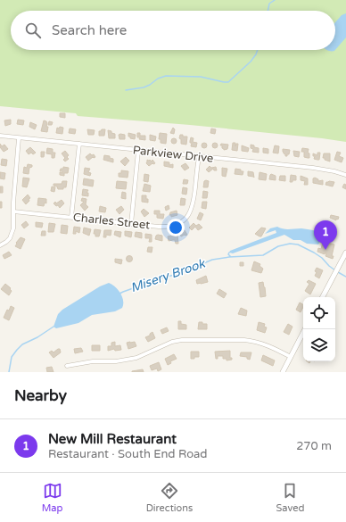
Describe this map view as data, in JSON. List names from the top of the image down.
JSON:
{
  "streets": {
    "street": ["Parkview Drive", "Charles Street"]
  },
  "crossings": [
    ["Parkview Drive", "Charles Street"]
  ],
  "water": ["Misery Brook"],
  "page": {
    "search": "Search here",
    "pins": "1",
    "heading": "Nearby",
    "list": [
      {
        "mark": "1",
        "name": "New Mill Restaurant",
        "note": "Restaurant · South End Road",
        "value": "270 m"
      }
    ],
    "nav": ["Map", "Directions", "Saved"]
  }
}
